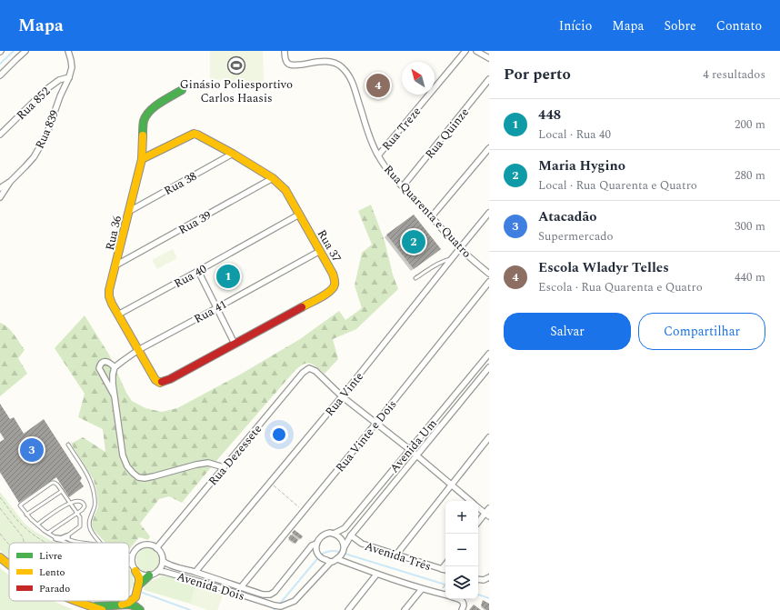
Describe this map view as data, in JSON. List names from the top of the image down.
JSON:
{
  "streets": {
    "street": [
      "Rua 852",
      "Rua Treze",
      "Rua 839",
      "Rua Quinze",
      "Rua 38",
      "Rua Quarenta e Quatro",
      "Rua 39",
      "Rua 36",
      "Rua 37",
      "Rua 40",
      "Rua 41",
      "Rua Vinte",
      "Rua Vinte e Dois",
      "Avenida Um",
      "Rua Dezessete",
      "Avenida Três",
      "Avenida Dois"
    ]
  },
  "crossings": [
    ["Rua 852", "Rua 839"],
    ["Rua Treze", "Rua Quarenta e Quatro"],
    ["Rua Quinze", "Rua Quarenta e Quatro"],
    ["Rua 38", "Rua 36"],
    ["Rua 38", "Rua 37"],
    ["Rua Quarenta e Quatro", "Rua Vinte"],
    ["Rua 39", "Rua 36"],
    ["Rua 39", "Rua 37"],
    ["Rua 36", "Rua 37"],
    ["Rua 36", "Rua 40"],
    ["Rua 36", "Rua 41"],
    ["Rua 37", "Rua 40"],
    ["Rua 37", "Rua 41"],
    ["Rua Vinte", "Rua Dezessete"],
    ["Avenida Um", "Avenida Três"],
    ["Avenida Um", "Avenida Dois"],
    ["Rua Dezessete", "Avenida Dois"]
  ],
  "places": {
    "sports": ["Ginásio Poliesportivo Carlos Haasis"]
  },
  "legend": ["Livre", "Lento", "Parado"],
  "north": "top left",
  "page": {
    "header": "Mapa",
    "nav": [
      "Início",
      "Mapa",
      "Sobre",
      "Contato"
    ],
    "heading": ["Por perto", "4 resultados"],
    "pins": [
      "4",
      "2",
      "1",
      "3"
    ],
    "list": [
      {
        "mark": "1",
        "name": "448",
        "note": "Local · Rua 40",
        "value": "200 m"
      },
      {
        "mark": "2",
        "name": "Maria Hygino",
        "note": "Local · Rua Quarenta e Quatro",
        "value": "280 m"
      },
      {
        "mark": "3",
        "name": "Atacadão",
        "note": "Supermercado",
        "value": "300 m"
      },
      {
        "mark": "4",
        "name": "Escola Wladyr Telles",
        "note": "Escola · Rua Quarenta e Quatro",
        "value": "440 m"
      }
    ],
    "buttons": ["Salvar", "Compartilhar"],
    "map_buttons": ["+", "−"]
  }
}
